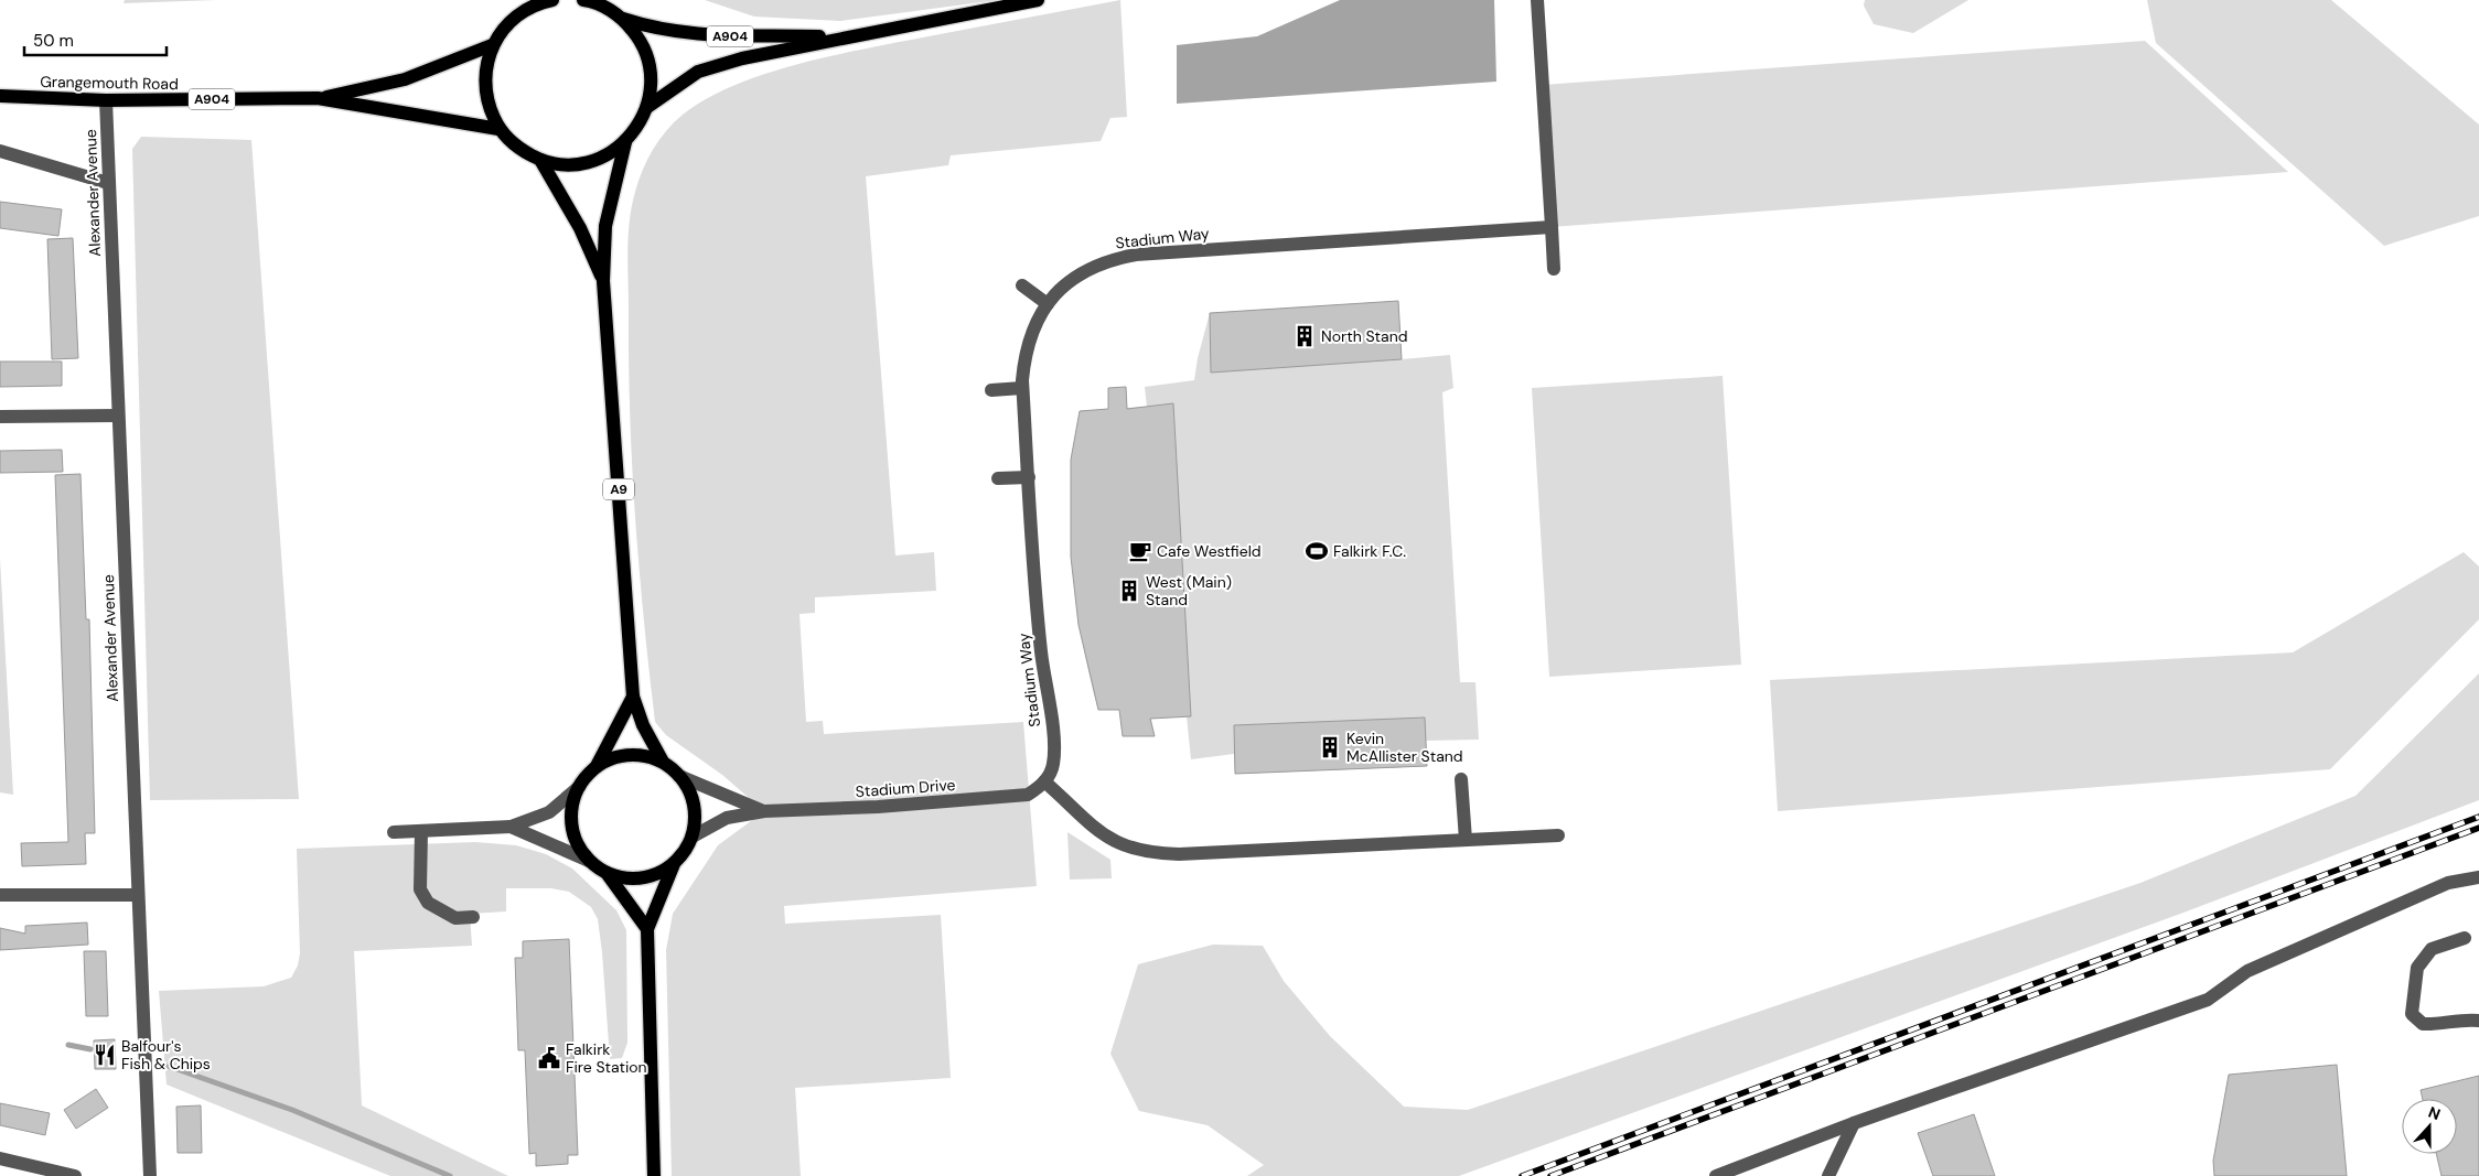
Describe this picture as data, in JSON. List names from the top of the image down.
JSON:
{
  "streets": {
    "main road": ["A904", "Grangemouth Road", "A9"],
    "street": ["Alexander Avenue", "Stadium Way", "Stadium Drive"]
  },
  "crossings": [
    ["Grangemouth Road", "Alexander Avenue"],
    ["Stadium Way", "Stadium Drive"],
    ["A9", "Stadium Drive"]
  ],
  "places": {
    "building": ["North Stand", "West (Main) Stand", "Kevin McAllister Stand"],
    "cafe": ["Cafe Westfield"],
    "sports": ["Falkirk F.C."],
    "restaurant": ["Balfour's Fish & Chips"],
    "public building": ["Falkirk Fire Station"]
  },
  "scale_bar": "50 m",
  "north": "top"
}
